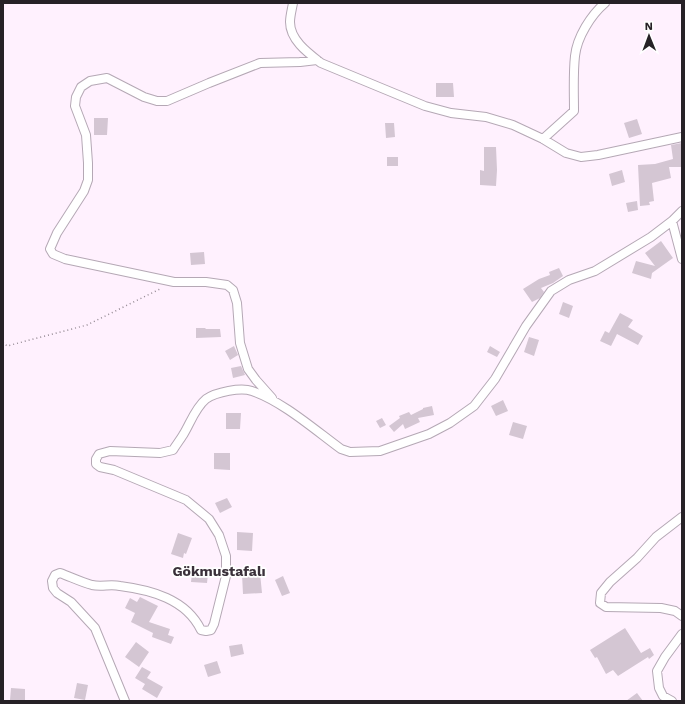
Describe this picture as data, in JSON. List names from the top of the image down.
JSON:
{
  "districts": ["Gökmustafalı"],
  "north": "top"
}
